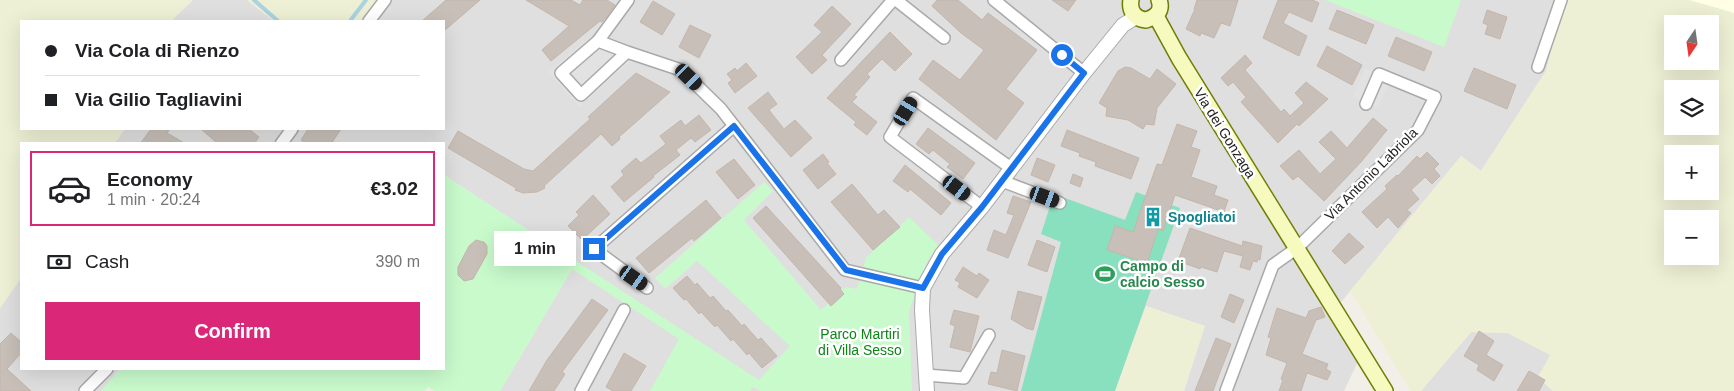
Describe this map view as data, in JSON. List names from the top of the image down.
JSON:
{
  "streets": {
    "main road": ["Via dei Gonzaga"],
    "street": ["Via Antonio Labriola"]
  },
  "crossings": [
    ["Via dei Gonzaga", "Via Antonio Labriola"]
  ],
  "parks": ["Parco Martiri di Villa Sesso"],
  "places": {
    "building": ["Spogliatoi"],
    "sports": ["Campo di calcio Sesso"]
  },
  "north": "bottom",
  "page": {
    "map_buttons": ["+", "−"],
    "banner": ["Via Cola di Rienzo", "Via Gilio Tagliavini"],
    "list": [
      {
        "name": "Economy",
        "note": "1 min · 20:24",
        "value": "€3.02"
      }
    ],
    "bubble": "1 min",
    "pay": ["Cash", "390 m"],
    "buttons": "Confirm"
  }
}
